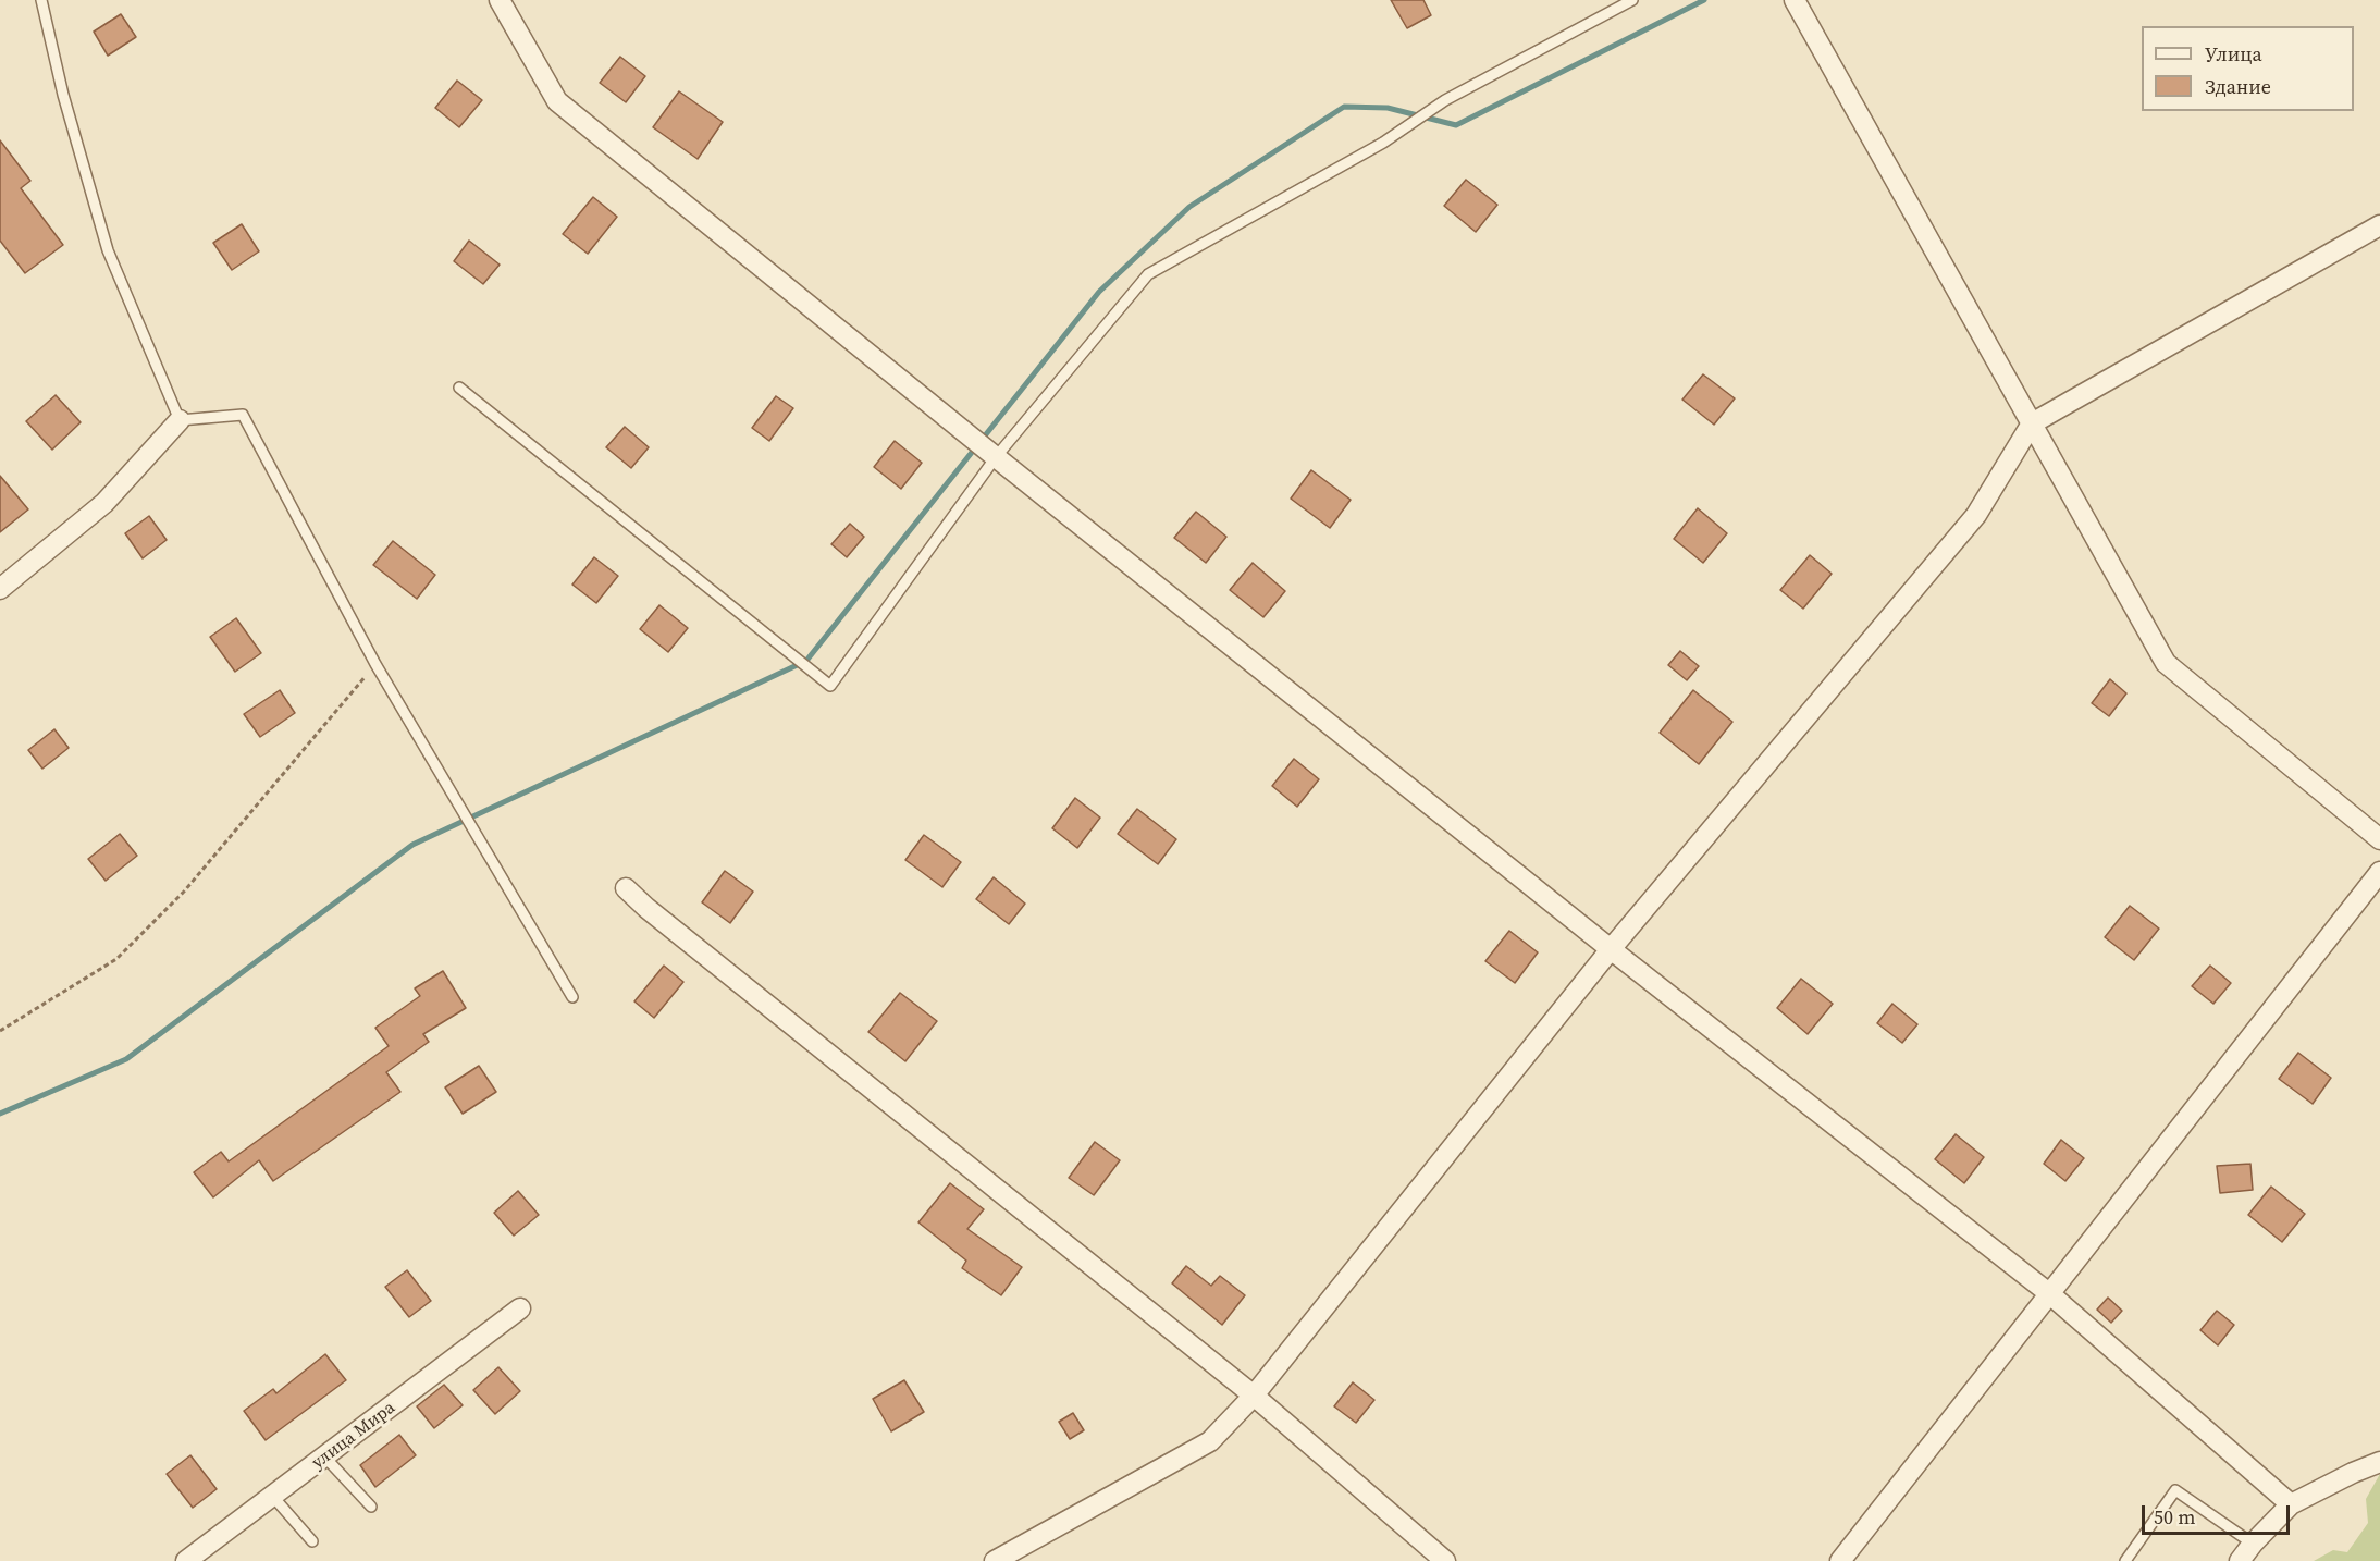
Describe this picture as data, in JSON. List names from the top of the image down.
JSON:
{
  "streets": {
    "street": ["улица Мира"]
  },
  "legend": ["Улица", "Здание"],
  "scale_bar": "50 m"
}
